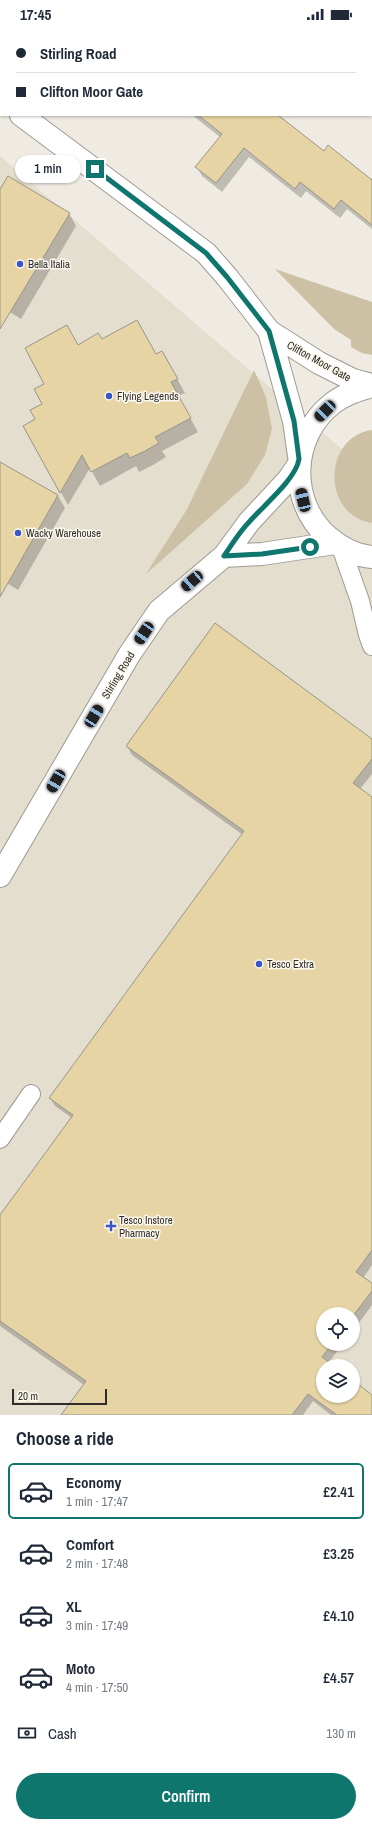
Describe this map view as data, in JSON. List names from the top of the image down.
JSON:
{
  "streets": {
    "street": ["Clifton Moor Gate", "Stirling Road"]
  },
  "crossings": [
    ["Clifton Moor Gate", "Stirling Road"]
  ],
  "places": {
    "other": [
      "Bella Italia",
      "Flying Legends",
      "Wacky Warehouse",
      "Tesco Extra"
    ],
    "health": ["Tesco Instore Pharmacy"]
  },
  "scale_bar": "20 m",
  "page": {
    "status": "17:45",
    "banner": ["Stirling Road", "Clifton Moor Gate"],
    "bubble": "1 min",
    "scale": "20 m",
    "heading": "Choose a ride",
    "list": [
      {
        "name": "Economy",
        "note": "1 min · 17:47",
        "value": "£2.41"
      },
      {
        "name": "Comfort",
        "note": "2 min · 17:48",
        "value": "£3.25"
      },
      {
        "name": "XL",
        "note": "3 min · 17:49",
        "value": "£4.10"
      },
      {
        "name": "Moto",
        "note": "4 min · 17:50",
        "value": "£4.57"
      }
    ],
    "pay": ["Cash", "130 m"],
    "buttons": "Confirm"
  }
}
